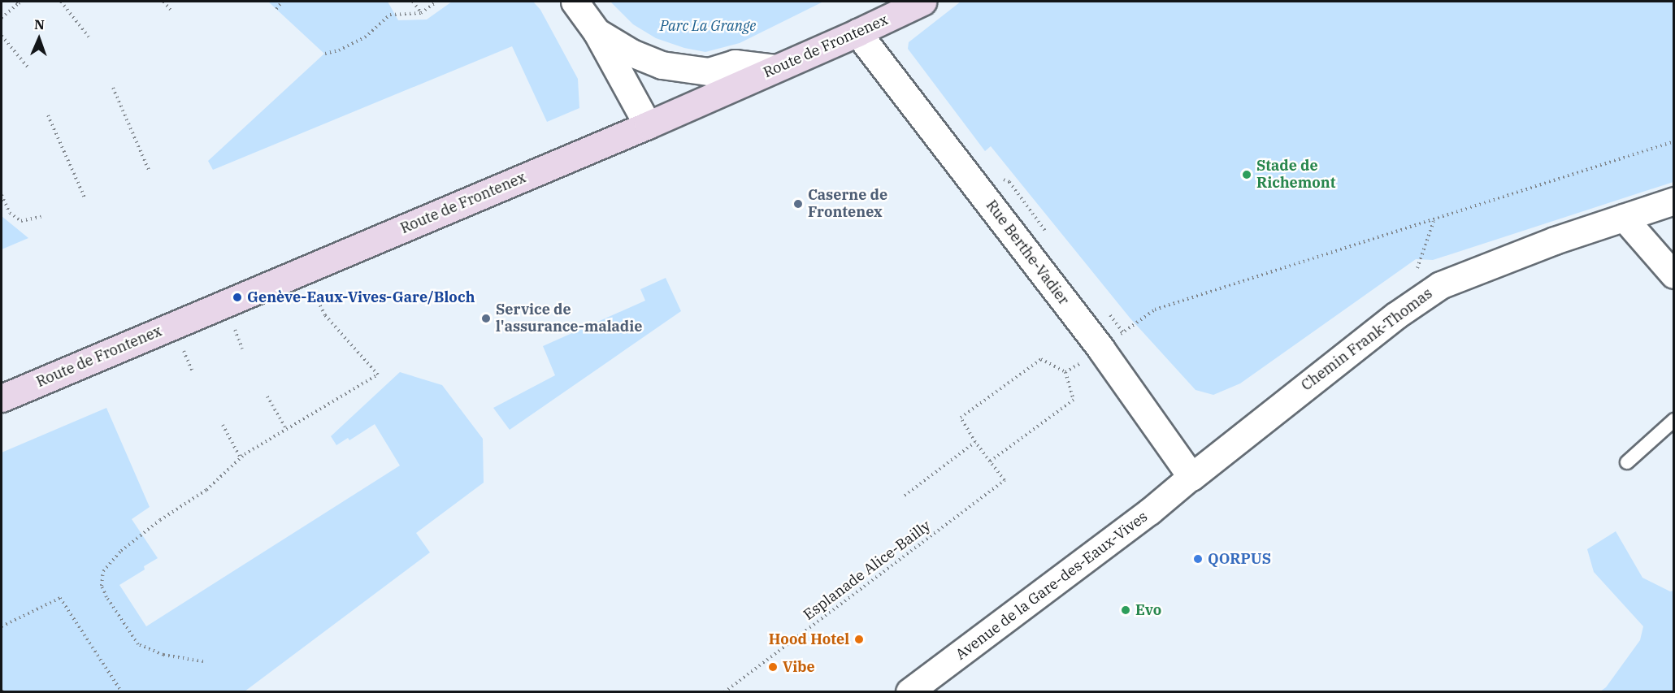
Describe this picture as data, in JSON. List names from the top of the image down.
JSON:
{
  "streets": {
    "main road": ["Route de Frontenex"],
    "street": ["Rue Berthe-Vadier", "Chemin Frank-Thomas", "Avenue de la Gare-des-Eaux-Vives"],
    "path": ["Esplanade Alice-Bailly"]
  },
  "crossings": [
    ["Route de Frontenex", "Rue Berthe-Vadier"],
    ["Rue Berthe-Vadier", "Chemin Frank-Thomas"],
    ["Rue Berthe-Vadier", "Avenue de la Gare-des-Eaux-Vives"],
    ["Chemin Frank-Thomas", "Avenue de la Gare-des-Eaux-Vives"]
  ],
  "parks": ["Parc La Grange"],
  "places": [
    "Stade de Richemont",
    "Caserne de Frontenex",
    "Genève-Eaux-Vives-Gare/Bloch",
    "Service de l'assurance-maladie",
    "QORPUS",
    "Evo",
    "Hood Hotel",
    "Vibe"
  ],
  "north": "top"
}
